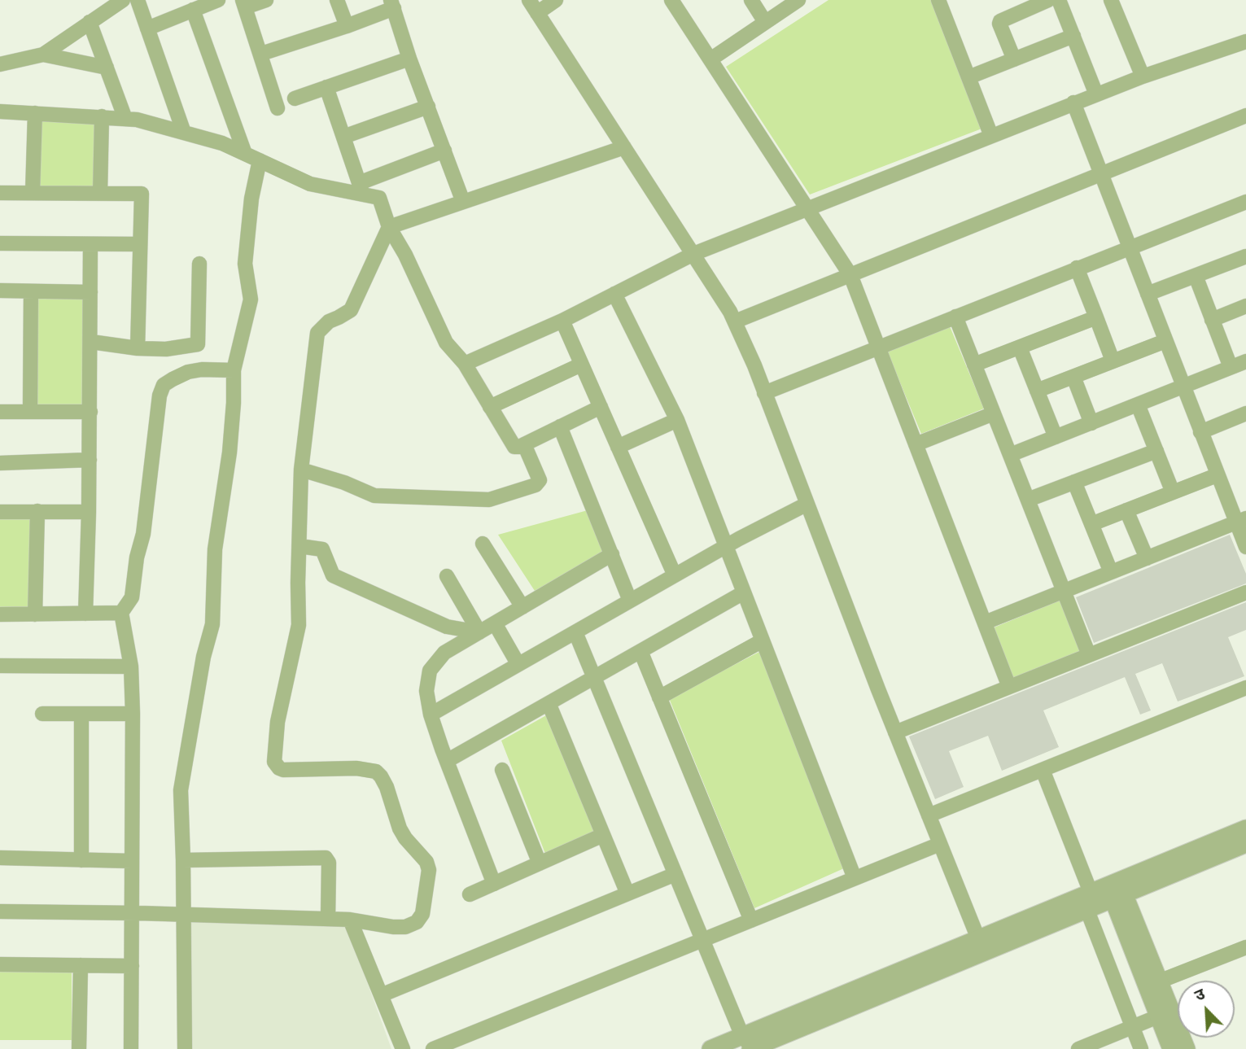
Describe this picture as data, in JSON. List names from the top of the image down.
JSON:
{
  "north": "top left"
}
